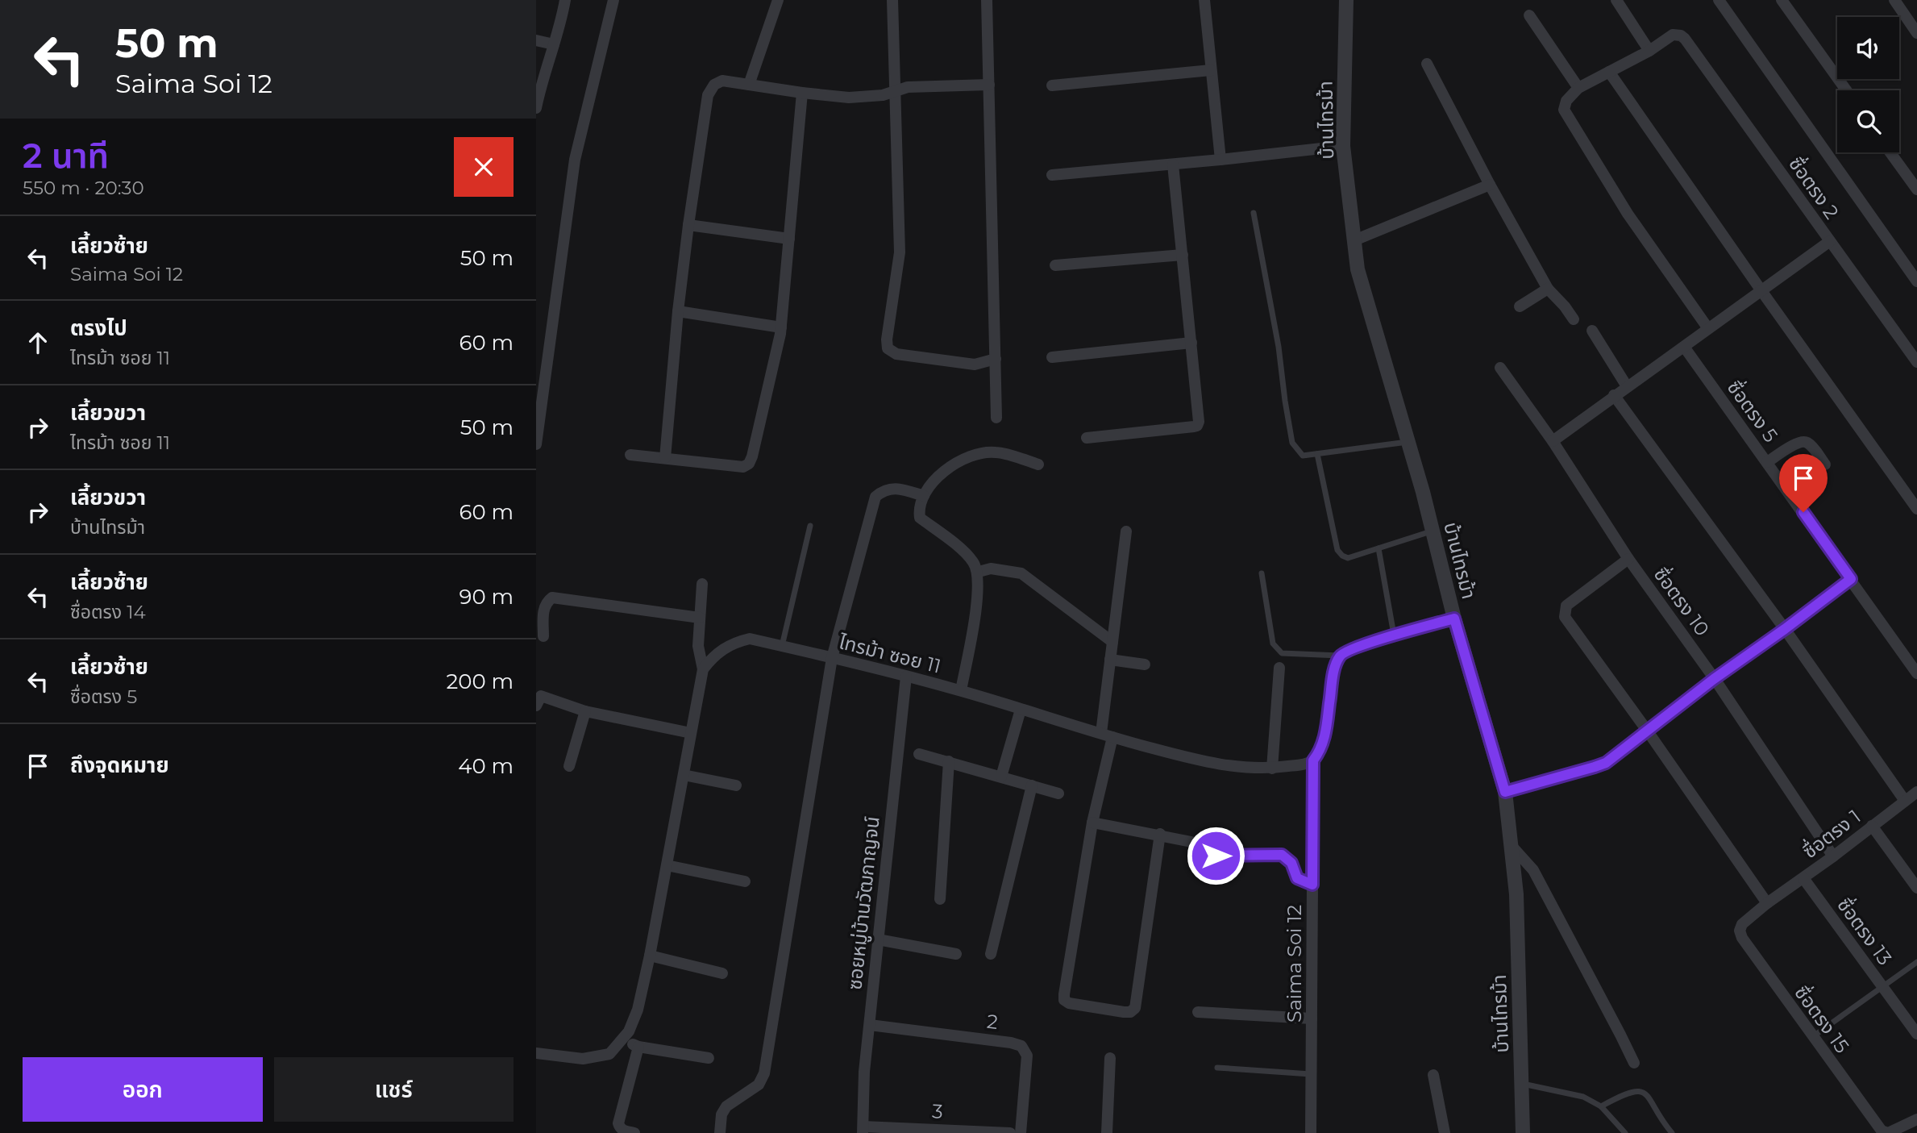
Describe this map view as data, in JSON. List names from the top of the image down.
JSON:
{
  "streets": {
    "street": [
      "บ้านไทรม้า",
      "ซื่อตรง 2",
      "ซื่อตรง 5",
      "ซื่อตรง 10",
      "ไทรม้า ซอย 11",
      "ซื่อตรง 1",
      "ซอยหมู่บ้านวัฒกาญจน์",
      "ซื่อตรง 13",
      "Saima Soi 12",
      "ซื่อตรง 15",
      "2",
      "3"
    ]
  },
  "crossings": [
    ["ซื่อตรง 10", "ซื่อตรง 1"],
    ["ไทรม้า ซอย 11", "ซอยหมู่บ้านวัฒกาญจน์"],
    ["ไทรม้า ซอย 11", "Saima Soi 12"],
    ["ซื่อตรง 1", "ซื่อตรง 13"],
    ["ซื่อตรง 1", "ซื่อตรง 15"],
    ["ซอยหมู่บ้านวัฒกาญจน์", "2"],
    ["ซอยหมู่บ้านวัฒกาญจน์", "3"]
  ],
  "page": {
    "turn": ["50 m", "Saima Soi 12"],
    "heading": ["2 นาที", "550 m · 20:30"],
    "list": [
      {
        "name": "เลี้ยวซ้าย",
        "note": "Saima Soi 12",
        "value": "50 m"
      },
      {
        "name": "ตรงไป",
        "note": "ไทรม้า ซอย 11",
        "value": "60 m"
      },
      {
        "name": "เลี้ยวขวา",
        "note": "ไทรม้า ซอย 11",
        "value": "50 m"
      },
      {
        "name": "เลี้ยวขวา",
        "note": "บ้านไทรม้า",
        "value": "60 m"
      },
      {
        "name": "เลี้ยวซ้าย",
        "note": "ซื่อตรง 14",
        "value": "90 m"
      },
      {
        "name": "เลี้ยวซ้าย",
        "note": "ซื่อตรง 5",
        "value": "200 m"
      },
      {
        "name": "ถึงจุดหมาย",
        "value": "40 m"
      }
    ],
    "buttons": ["ออก", "แชร์"]
  }
}
